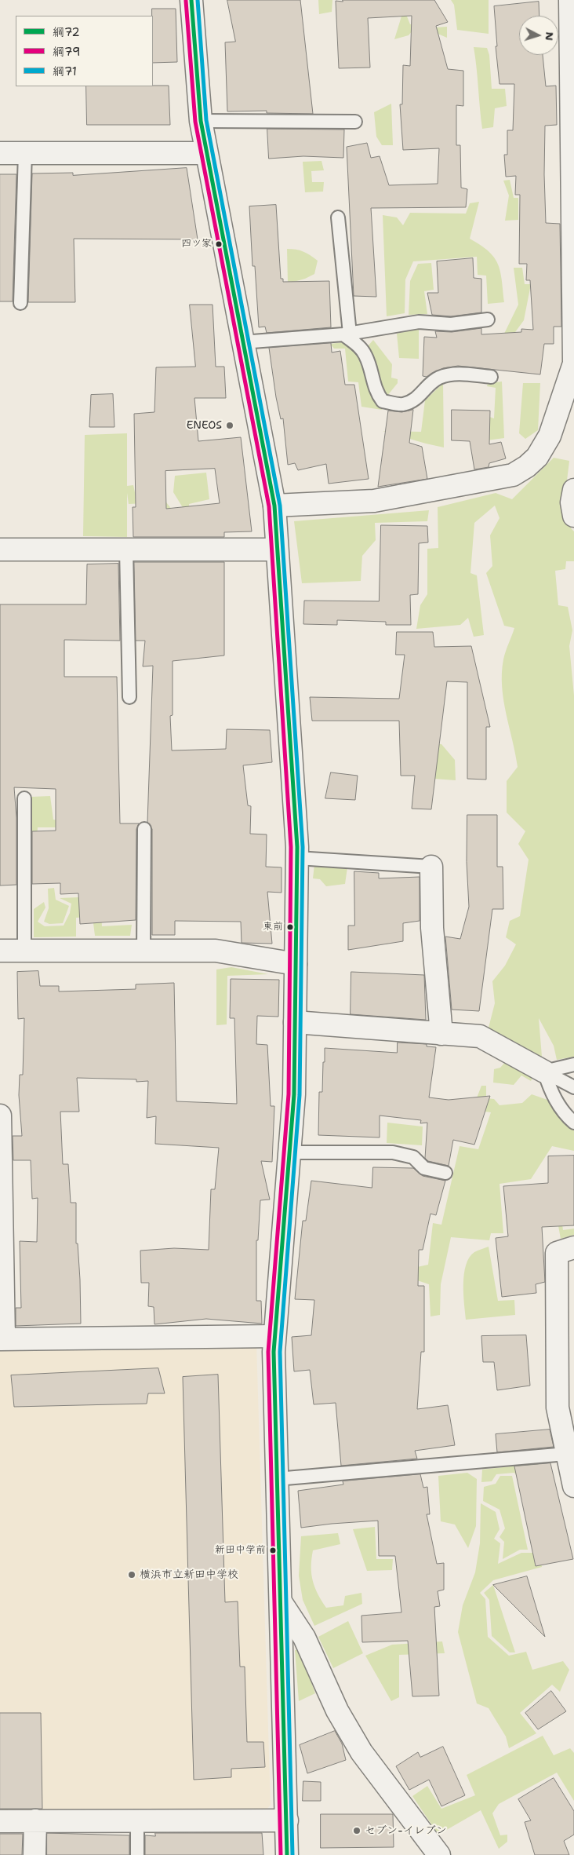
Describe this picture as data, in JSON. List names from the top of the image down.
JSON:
{
  "places": [
    "四ツ家",
    "ENEOS",
    "東前",
    "新田中学前",
    "横浜市立新田中学校",
    "セブン-イレブン"
  ],
  "lines": ["transit line 綱72", "transit line 綱71", "transit line 綱79"],
  "legend": ["綱72", "綱79", "綱71"],
  "north": "right"
}
